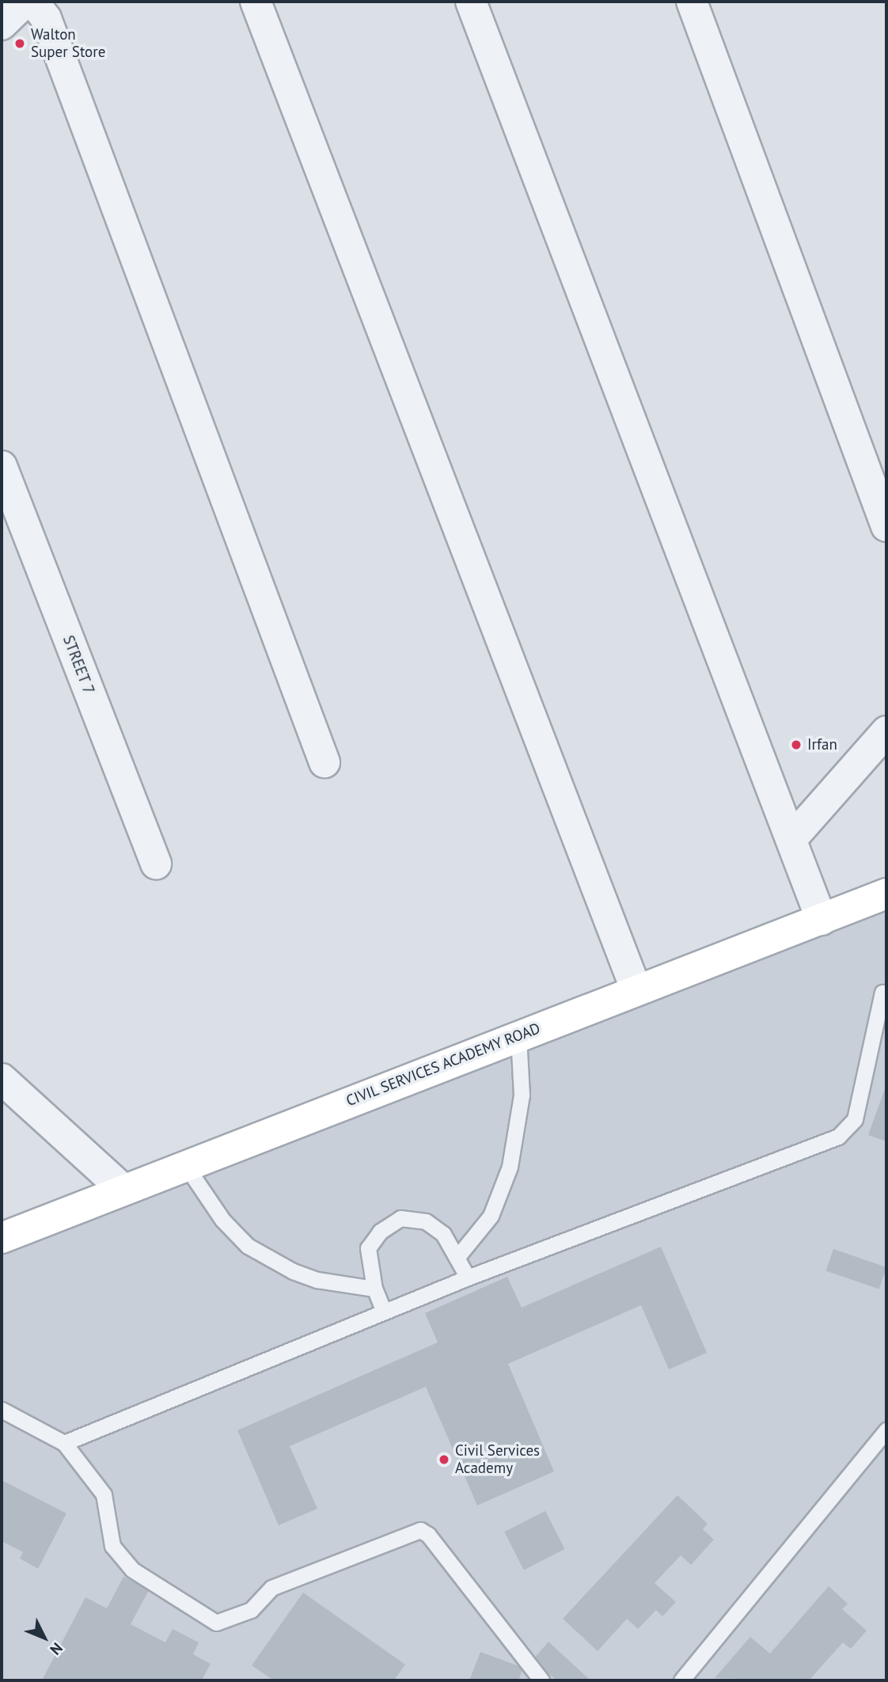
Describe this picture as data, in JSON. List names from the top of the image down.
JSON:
{
  "streets": {
    "street": ["STREET 7", "CIVIL SERVICES ACADEMY ROAD"]
  },
  "places": ["Walton Super Store", "Irfan", "Civil Services Academy"],
  "north": "bottom right"
}
